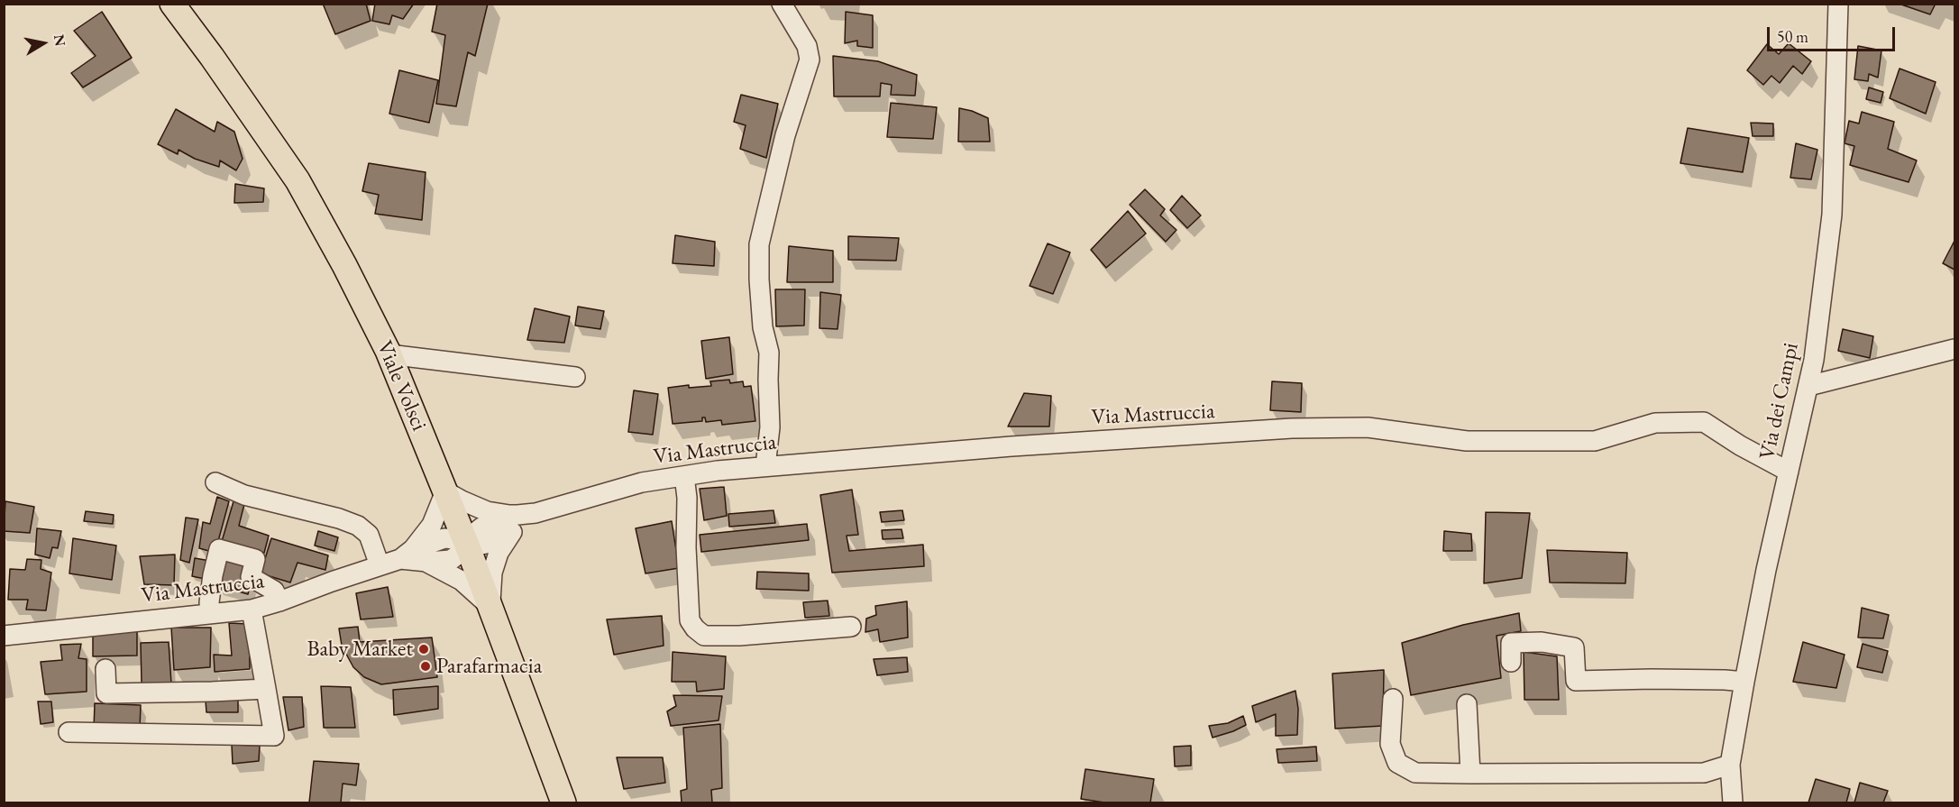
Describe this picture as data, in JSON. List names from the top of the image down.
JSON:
{
  "streets": {
    "main road": ["Viale Volsci"],
    "street": ["Via dei Campi", "Via Mastruccia"]
  },
  "crossings": [
    ["Viale Volsci", "Via Mastruccia"],
    ["Via dei Campi", "Via Mastruccia"]
  ],
  "places": ["Baby Market", "Parafarmacia"],
  "scale_bar": "50 m",
  "north": "right"
}
